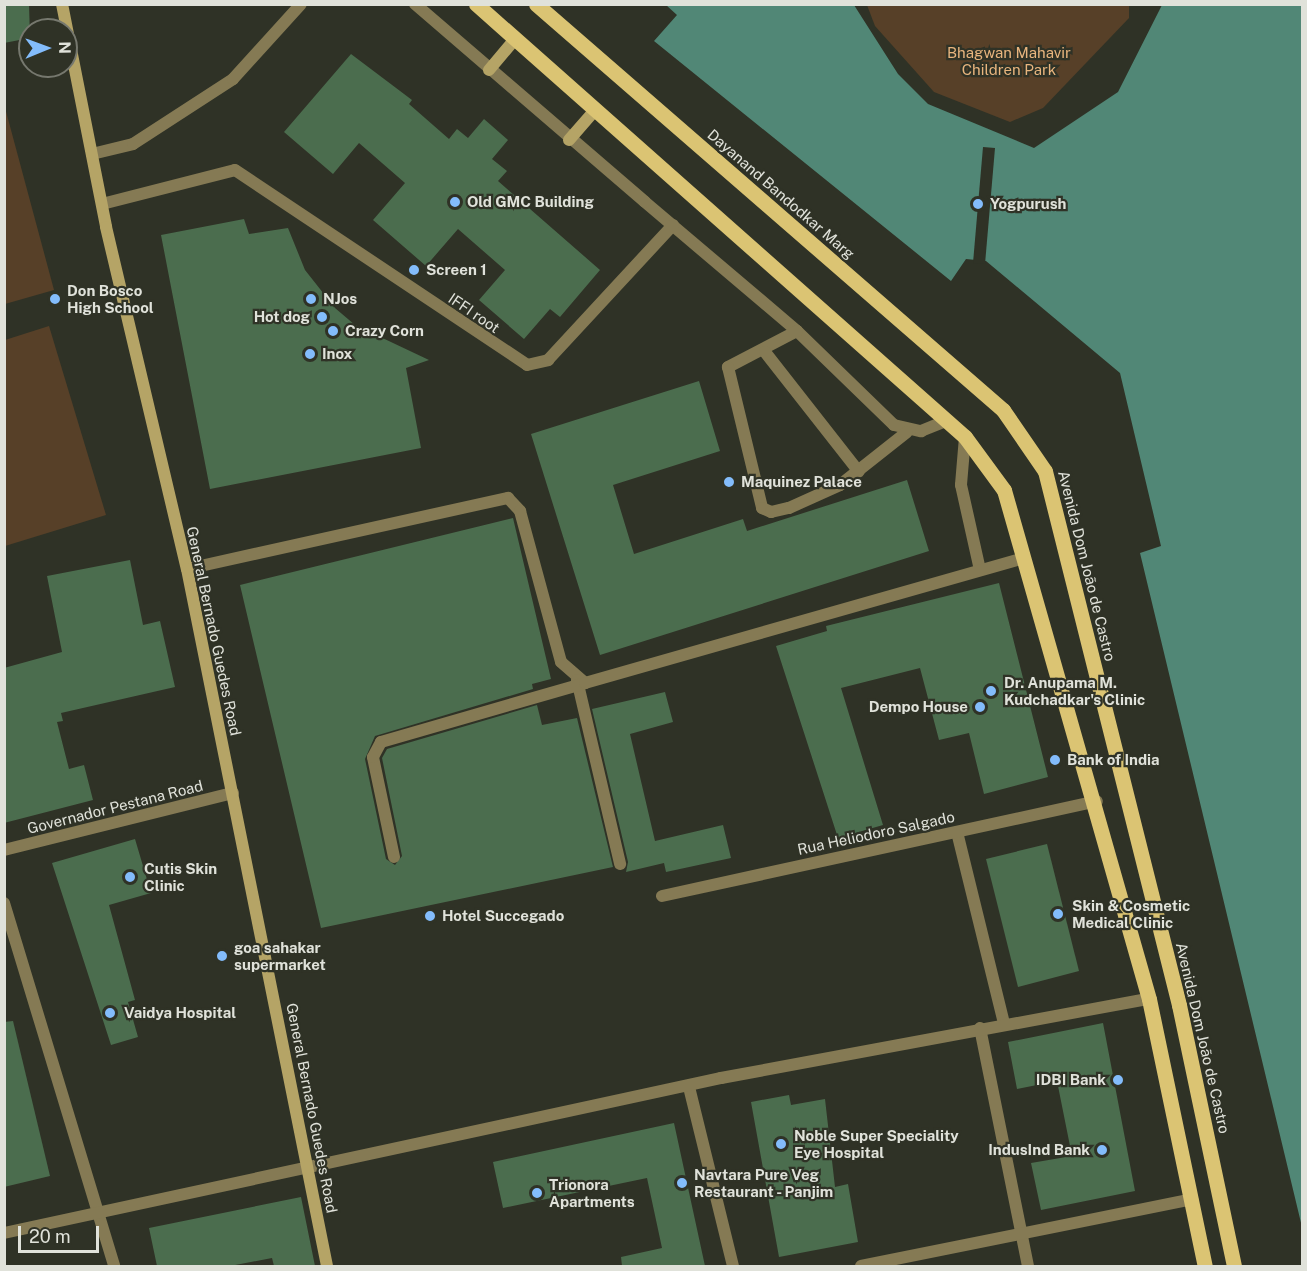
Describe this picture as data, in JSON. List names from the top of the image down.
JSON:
{
  "streets": {
    "main road": ["Dayanand Bandodkar Marg", "Avenida Dom João de Castro"],
    "street": [
      "IFFI root",
      "General Bernado Guedes Road",
      "Governador Pestana Road",
      "Rua Heliodoro Salgado"
    ]
  },
  "crossings": [
    ["Dayanand Bandodkar Marg", "Avenida Dom João de Castro"],
    ["IFFI root", "General Bernado Guedes Road"],
    ["General Bernado Guedes Road", "Governador Pestana Road"]
  ],
  "parks": ["Bhagwan Mahavir Children Park"],
  "places": [
    "Old GMC Building",
    "Yogpurush",
    "Screen 1",
    "Don Bosco High School",
    "NJos",
    "Hot dog",
    "Crazy Corn",
    "Inox",
    "Maquinez Palace",
    "Dr. Anupama M. Kudchadkar's Clinic",
    "Dempo House",
    "Bank of India",
    "Cutis Skin Clinic",
    "Skin & Cosmetic Medical Clinic",
    "Hotel Succegado",
    "goa sahakar supermarket",
    "Vaidya Hospital",
    "IDBI Bank",
    "Noble Super Speciality Eye Hospital",
    "IndusInd Bank",
    "Navtara Pure Veg Restaurant - Panjim",
    "Trionora Apartments"
  ],
  "scale_bar": "20 m",
  "north": "right"
}
